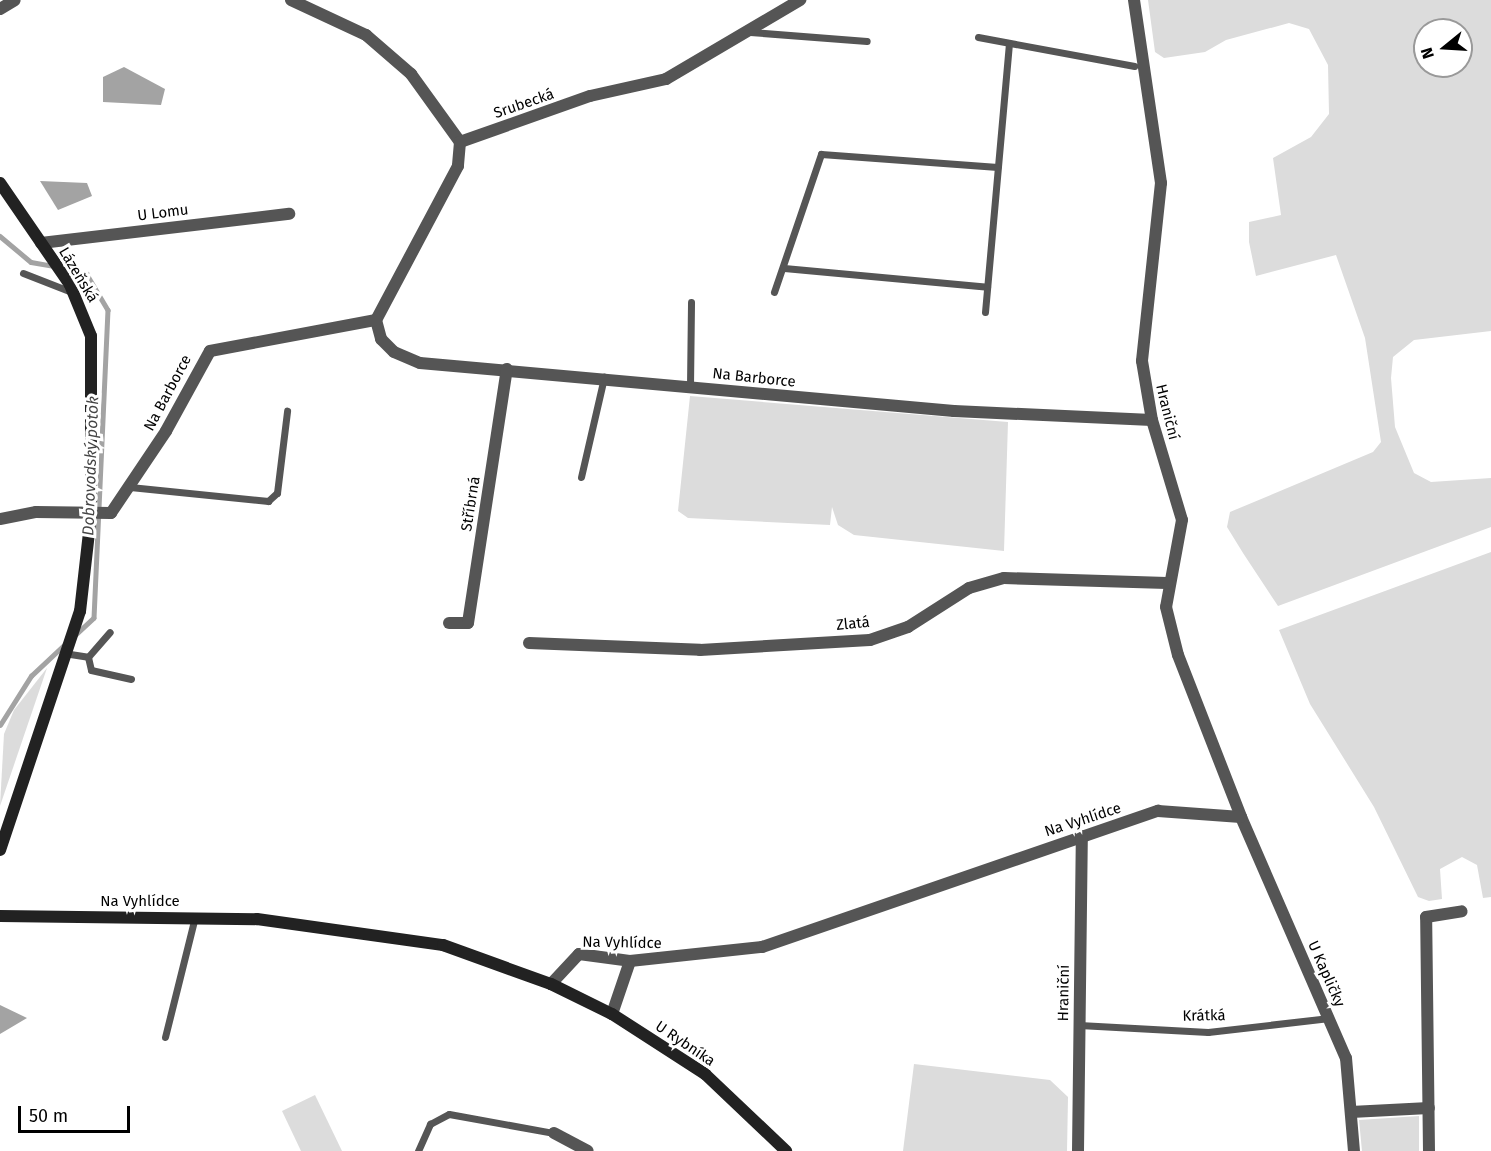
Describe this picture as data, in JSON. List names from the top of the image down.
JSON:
{
  "streets": {
    "street": [
      "Srubecká",
      "U Lomu",
      "Lázeňská",
      "Na Barborce",
      "Hraniční",
      "Stříbrná",
      "Zlatá",
      "Na Vyhlídce",
      "U Kapličky",
      "U Rybníka"
    ],
    "lane": ["Krátká"]
  },
  "crossings": [
    ["U Lomu", "Lázeňská"],
    ["Lázeňská", "Na Barborce"],
    ["Na Barborce", "Hraniční"],
    ["Na Barborce", "Stříbrná"],
    ["Hraniční", "Zlatá"],
    ["Hraniční", "Na Vyhlídce"],
    ["Hraniční", "U Kapličky"],
    ["Hraniční", "Krátká"],
    ["Na Vyhlídce", "U Kapličky"],
    ["Na Vyhlídce", "U Rybníka"],
    ["U Kapličky", "Krátká"]
  ],
  "water": ["Dobrovodský potok"],
  "scale_bar": "50 m",
  "north": "left"
}
